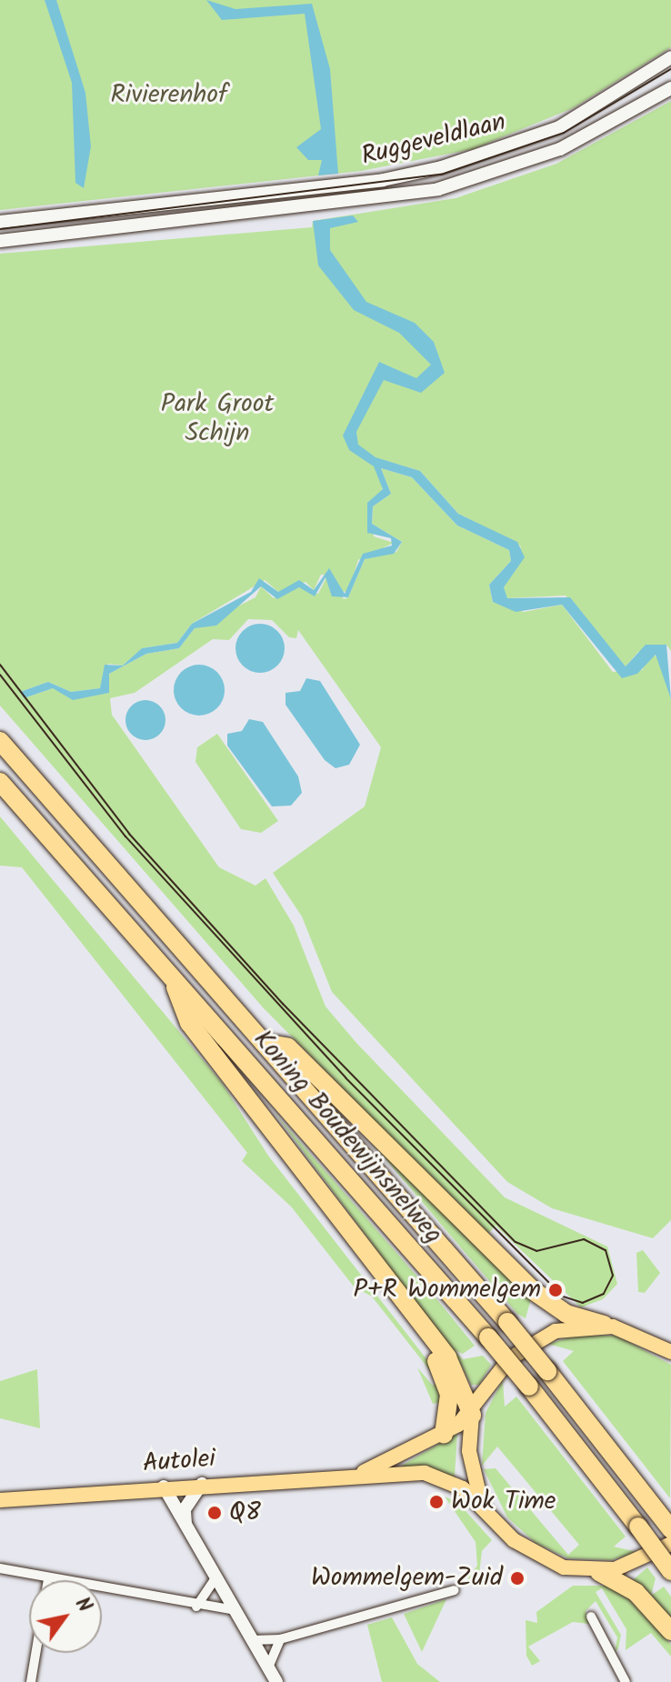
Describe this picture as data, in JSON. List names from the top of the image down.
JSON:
{
  "streets": {
    "highway": ["Koning Boudewijnsnelweg"],
    "main road": ["Autolei"],
    "street": ["Ruggeveldlaan"]
  },
  "parks": ["Rivierenhof", "Park Groot Schijn"],
  "places": [
    "P+R Wommelgem",
    "Wok Time",
    "Q8",
    "Wommelgem-Zuid"
  ],
  "north": "top right"
}
